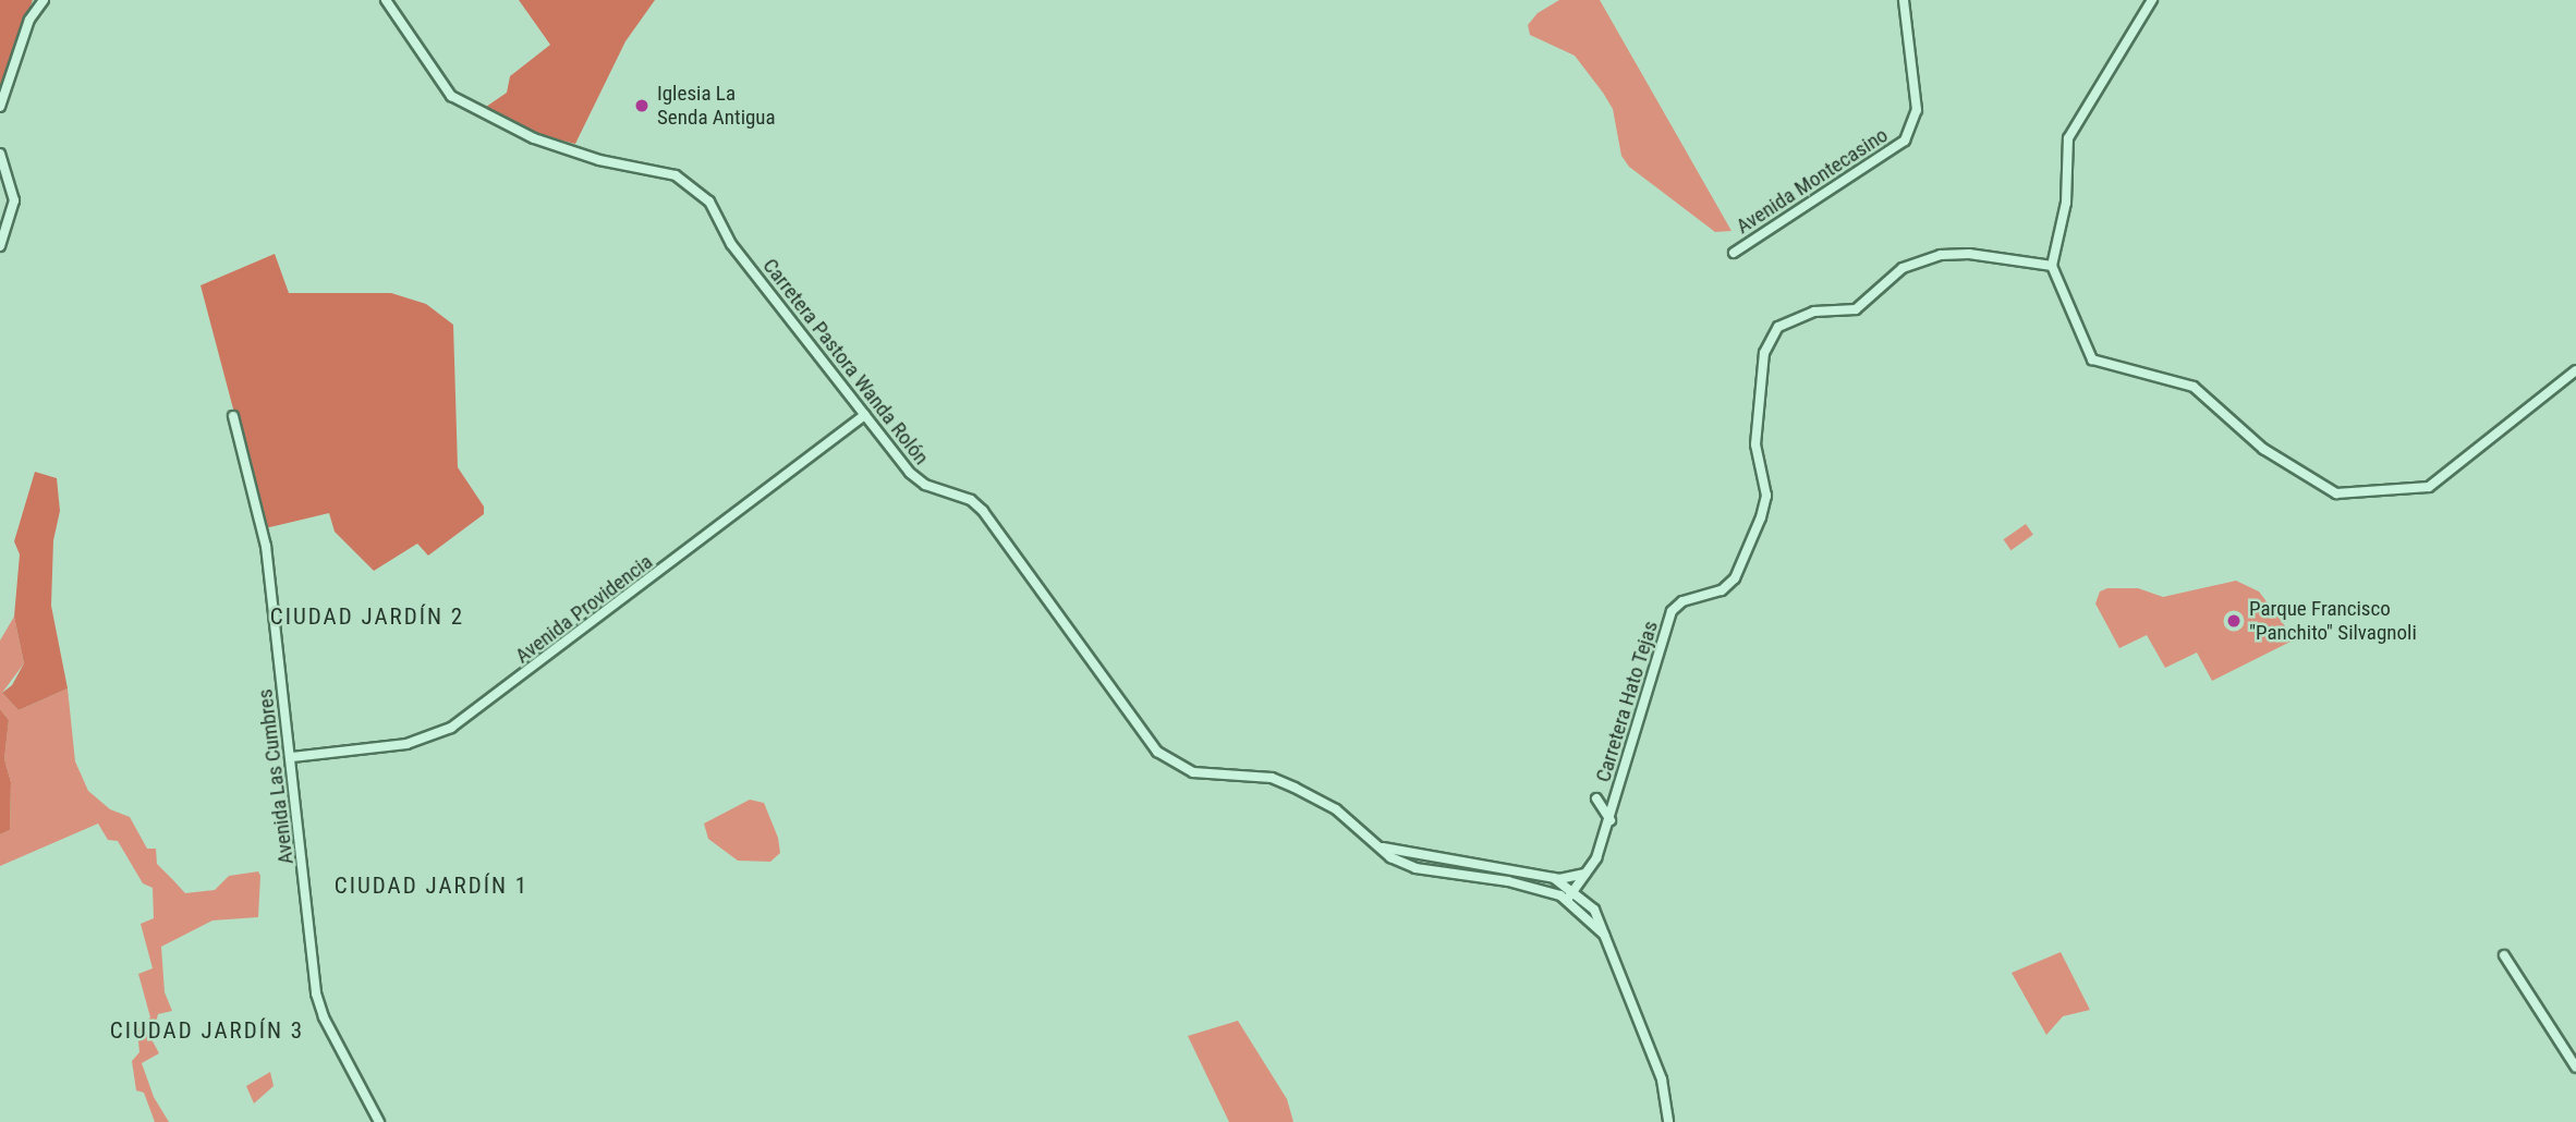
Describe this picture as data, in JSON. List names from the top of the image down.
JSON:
{
  "streets": {
    "street": [
      "Avenida Montecasino",
      "Carretera Pastora Wanda Rolón",
      "Avenida Providencia",
      "Carretera Hato Tejas",
      "Avenida Las Cumbres"
    ]
  },
  "crossings": [
    ["Carretera Pastora Wanda Rolón", "Avenida Providencia"],
    ["Carretera Pastora Wanda Rolón", "Carretera Hato Tejas"],
    ["Avenida Providencia", "Avenida Las Cumbres"]
  ],
  "districts": ["CIUDAD JARDÍN 2", "CIUDAD JARDÍN 1", "CIUDAD JARDÍN 3"],
  "places": ["Iglesia La Senda Antigua", "Parque Francisco \"Panchito\" Silvagnoli"]
}
